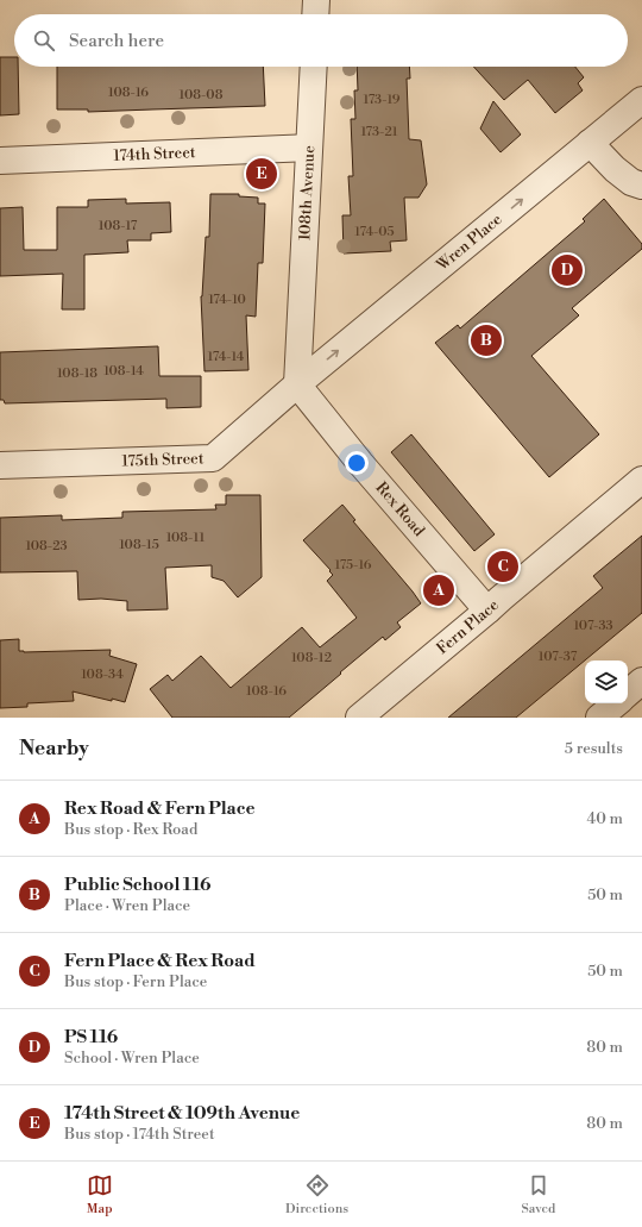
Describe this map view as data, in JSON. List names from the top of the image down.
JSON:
{
  "streets": {
    "street": [
      "174th Street",
      "108th Avenue",
      "Wren Place",
      "175th Street",
      "Rex Road",
      "Fern Place"
    ]
  },
  "crossings": [
    ["174th Street", "108th Avenue"],
    ["108th Avenue", "Wren Place"],
    ["108th Avenue", "175th Street"],
    ["108th Avenue", "Rex Road"],
    ["Wren Place", "175th Street"],
    ["Wren Place", "Rex Road"],
    ["175th Street", "Rex Road"],
    ["Rex Road", "Fern Place"]
  ],
  "one_way": ["Wren Place"],
  "house_numbers": [
    "108-16",
    "108-08",
    "173-19",
    "173-21",
    "108-17",
    "174-05",
    "174-10",
    "174-14",
    "108-14",
    "108-18",
    "108-11",
    "108-15",
    "108-23",
    "175-16",
    "107-33",
    "107-37",
    "108-12",
    "108-34",
    "108-16"
  ],
  "page": {
    "search": "Search here",
    "pins": [
      "E",
      "D",
      "B",
      "C",
      "A"
    ],
    "heading": ["Nearby", "5 results"],
    "list": [
      {
        "mark": "A",
        "name": "Rex Road & Fern Place",
        "note": "Bus stop · Rex Road",
        "value": "40 m"
      },
      {
        "mark": "B",
        "name": "Public School 116",
        "note": "Place · Wren Place",
        "value": "50 m"
      },
      {
        "mark": "C",
        "name": "Fern Place & Rex Road",
        "note": "Bus stop · Fern Place",
        "value": "50 m"
      },
      {
        "mark": "D",
        "name": "PS 116",
        "note": "School · Wren Place",
        "value": "80 m"
      },
      {
        "mark": "E",
        "name": "174th Street & 109th Avenue",
        "note": "Bus stop · 174th Street",
        "value": "80 m"
      }
    ],
    "nav": ["Map", "Directions", "Saved"]
  }
}
